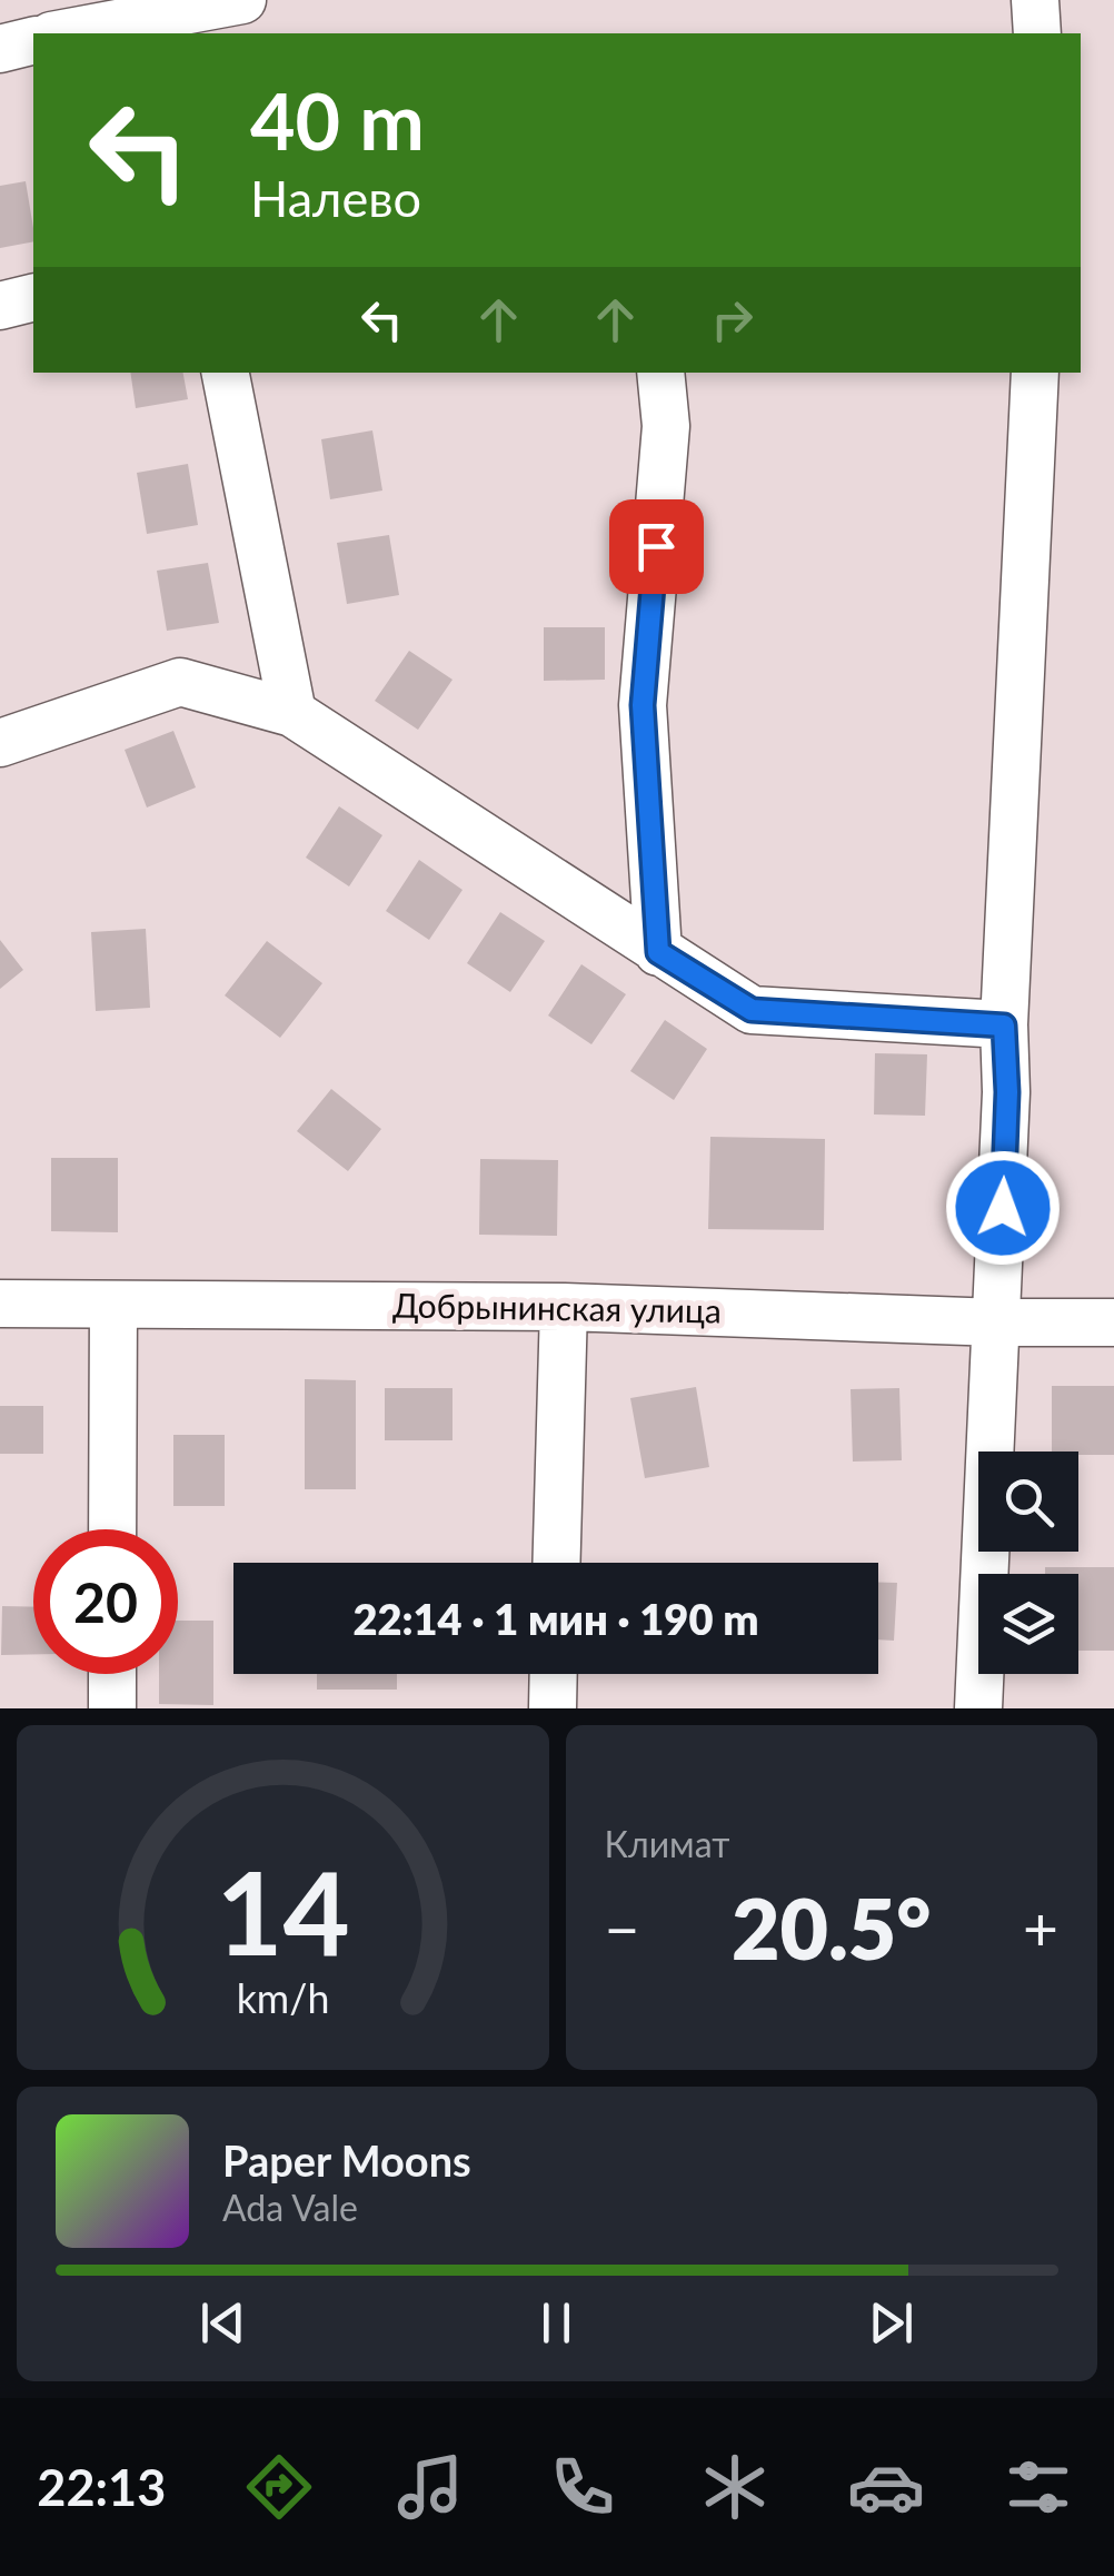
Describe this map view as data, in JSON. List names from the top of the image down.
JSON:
{
  "streets": {
    "street": ["Добрынинская улица"]
  },
  "page": {
    "turn": ["40 m", "Налево"],
    "limit": "20",
    "trip": "22:14 · 1 мин · 190 m",
    "tile": "Климат",
    "heat": ["−", "20.5°", "+"],
    "song": ["Paper Moons", "Ada Vale"],
    "tabs": "22:13",
    "gauge": ["14", "km/h"]
  }
}
